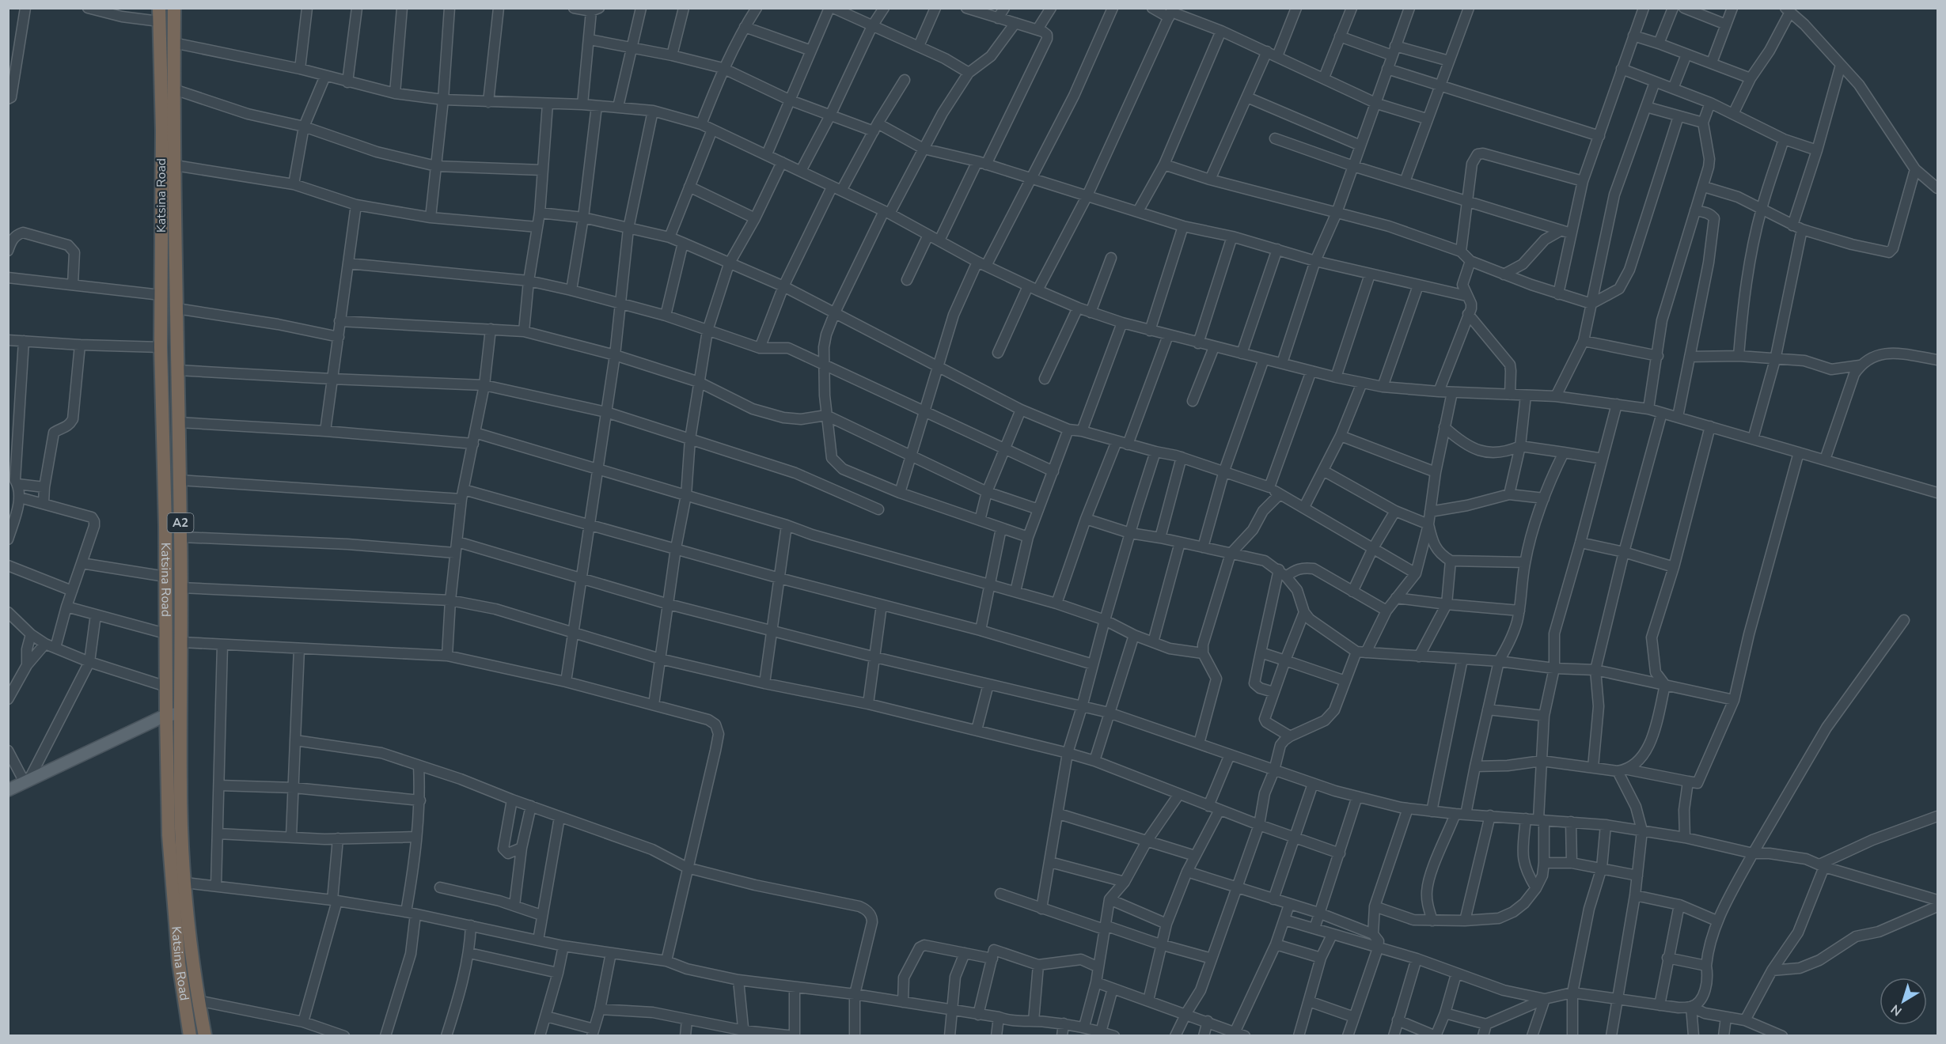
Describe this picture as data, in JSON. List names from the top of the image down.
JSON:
{
  "streets": {
    "highway": ["Katsina Road", "A2"]
  },
  "north": "bottom left"
}
